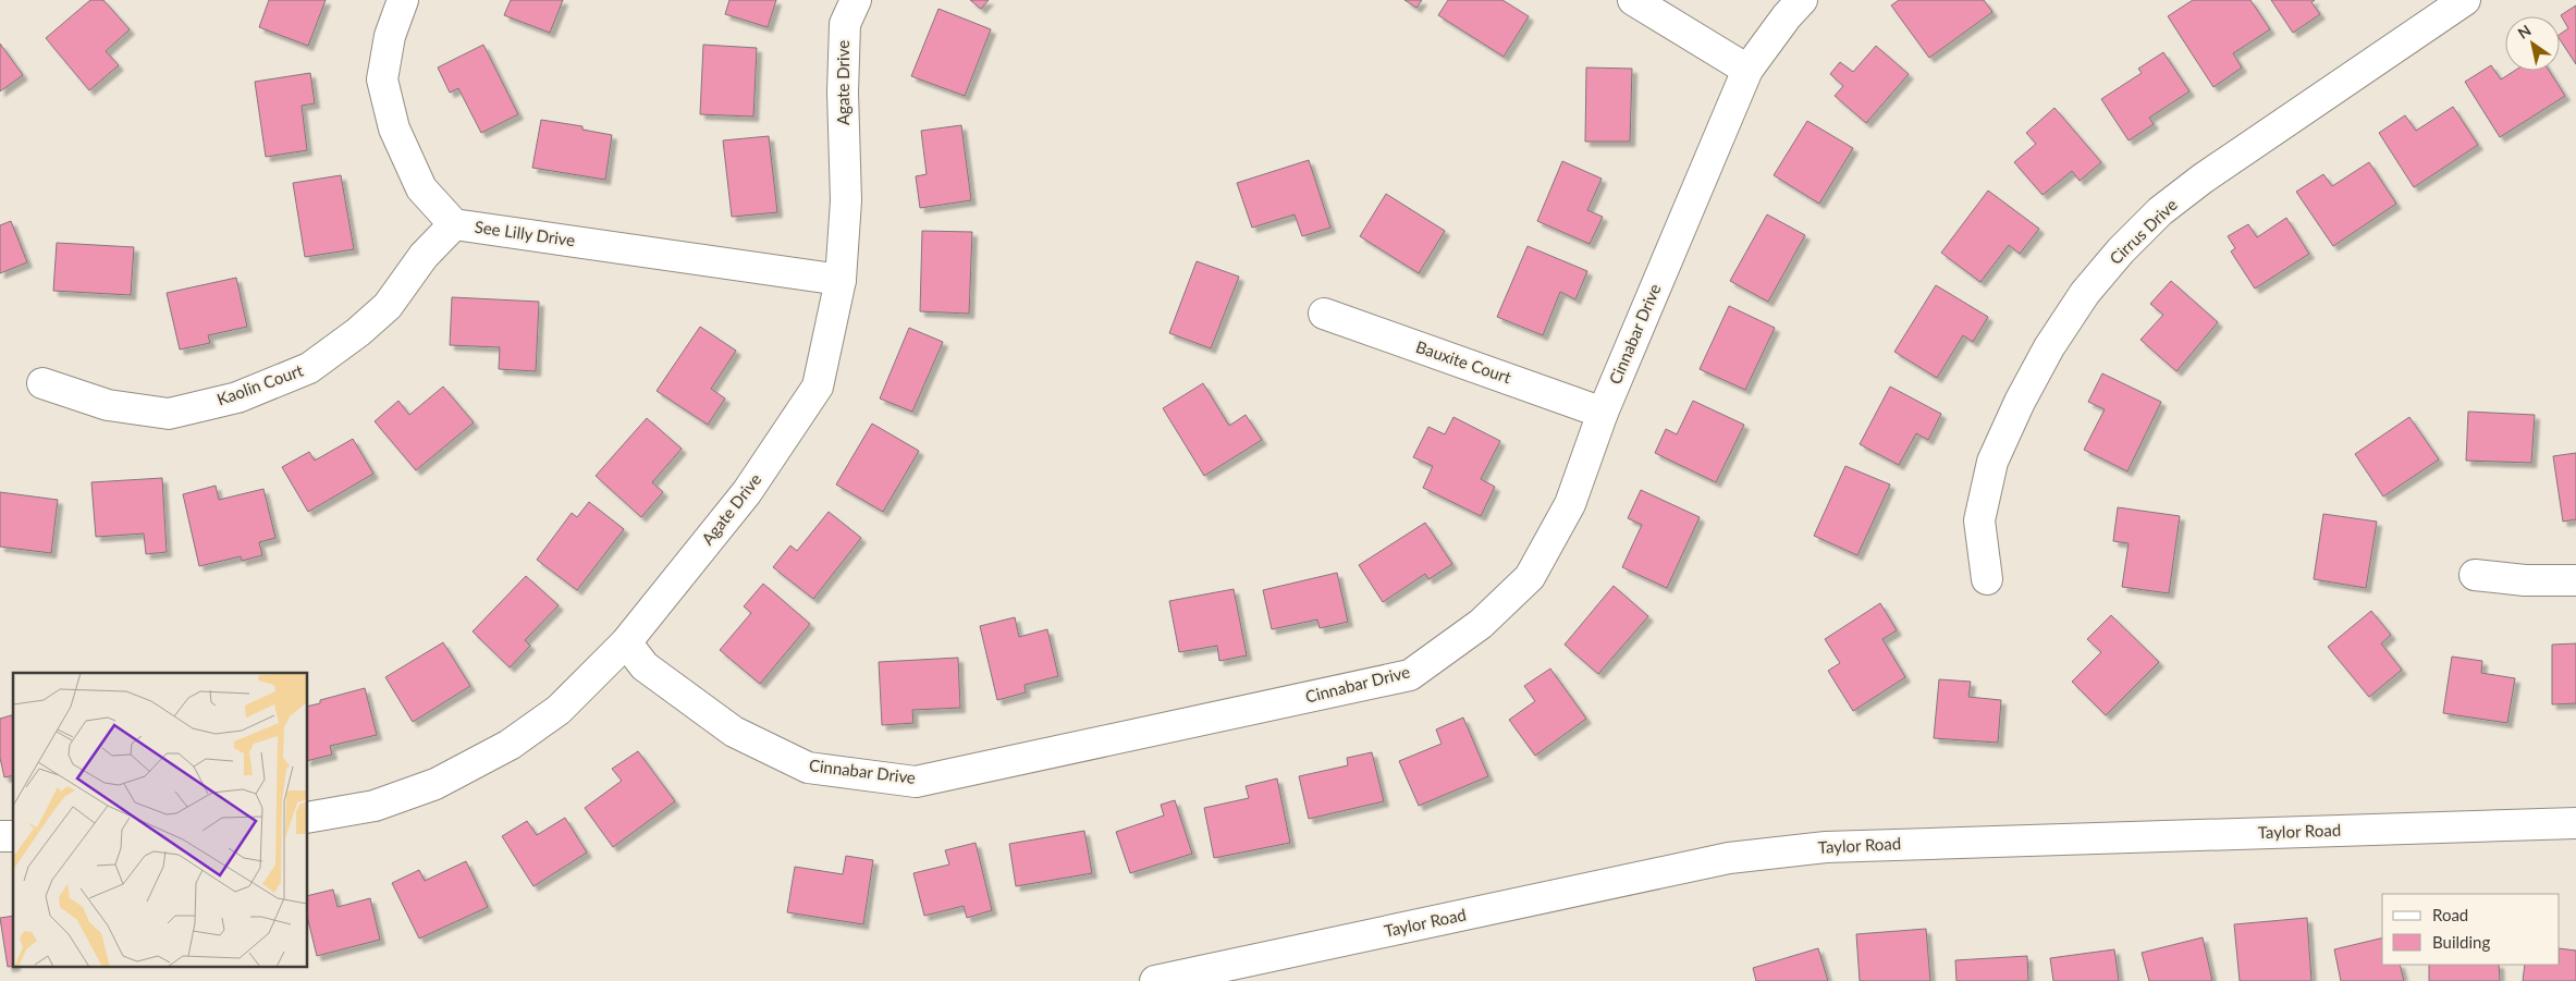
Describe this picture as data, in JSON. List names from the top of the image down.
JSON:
{
  "streets": {
    "street": [
      "Agate Drive",
      "Cirrus Drive",
      "See Lilly Drive",
      "Cinnabar Drive",
      "Bauxite Court",
      "Kaolin Court",
      "Taylor Road"
    ]
  },
  "crossings": [
    ["Agate Drive", "See Lilly Drive"],
    ["Agate Drive", "Cinnabar Drive"],
    ["See Lilly Drive", "Kaolin Court"],
    ["Cinnabar Drive", "Bauxite Court"]
  ],
  "legend": ["Road", "Building"],
  "north": "top left"
}
